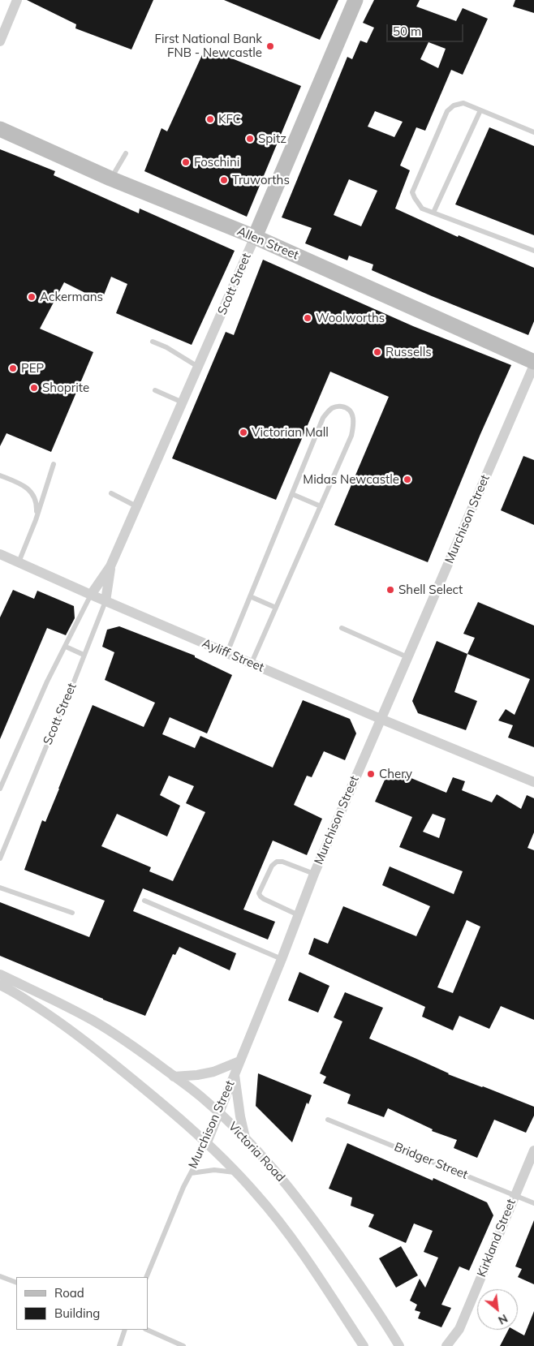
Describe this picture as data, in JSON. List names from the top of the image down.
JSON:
{
  "streets": {
    "street": [
      "Allen Street",
      "Scott Street",
      "Murchison Street",
      "Ayliff Street",
      "Victoria Road",
      "Kirkland Street"
    ],
    "lane": ["Bridger Street"]
  },
  "crossings": [
    ["Allen Street", "Scott Street"],
    ["Scott Street", "Ayliff Street"],
    ["Murchison Street", "Ayliff Street"],
    ["Murchison Street", "Victoria Road"],
    ["Bridger Street", "Kirkland Street"]
  ],
  "places": [
    "First National Bank FNB - Newcastle",
    "KFC",
    "Spitz",
    "Foschini",
    "Truworths",
    "Ackermans",
    "Woolworths",
    "Russells",
    "PEP",
    "Shoprite",
    "Victorian Mall",
    "Midas Newcastle",
    "Shell Select",
    "Chery"
  ],
  "legend": ["Road", "Building"],
  "scale_bar": "50 m",
  "north": "bottom right"
}
